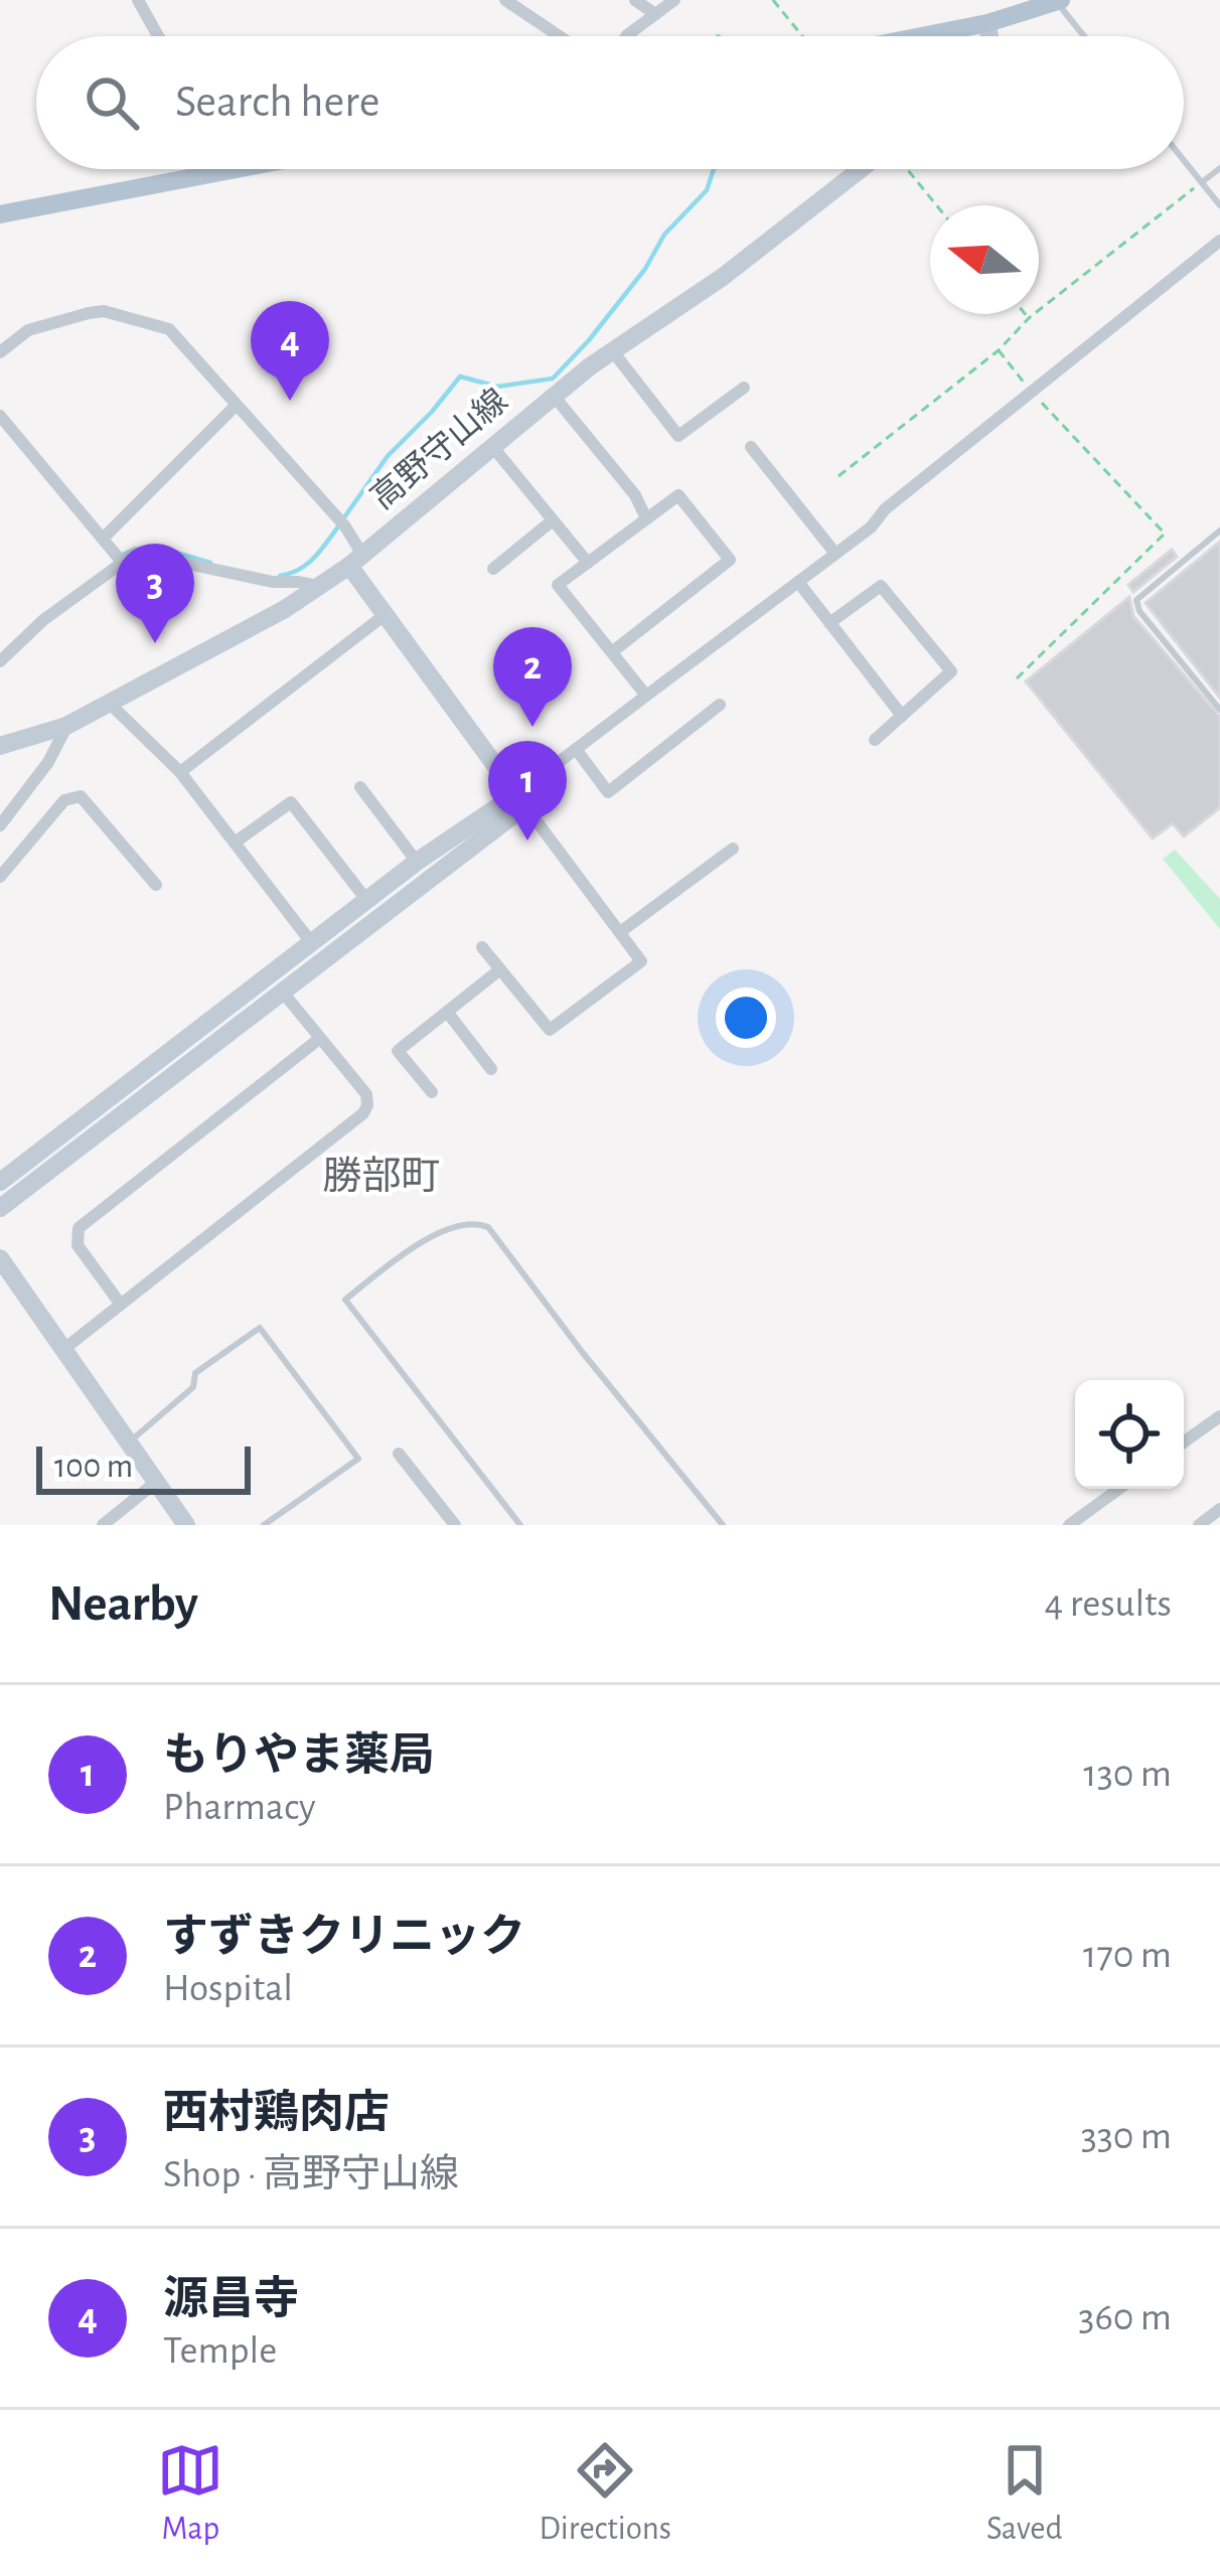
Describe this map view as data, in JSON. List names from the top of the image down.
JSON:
{
  "streets": {
    "street": ["高野守山線"]
  },
  "districts": ["勝部町"],
  "scale_bar": "100 m",
  "north": "left",
  "page": {
    "search": "Search here",
    "pins": [
      "4",
      "3",
      "2",
      "1"
    ],
    "scale": "100 m",
    "heading": ["Nearby", "4 results"],
    "list": [
      {
        "mark": "1",
        "name": "もりやま薬局",
        "note": "Pharmacy",
        "value": "130 m"
      },
      {
        "mark": "2",
        "name": "すずきクリニック",
        "note": "Hospital",
        "value": "170 m"
      },
      {
        "mark": "3",
        "name": "西村鶏肉店",
        "note": "Shop · 高野守山線",
        "value": "330 m"
      },
      {
        "mark": "4",
        "name": "源昌寺",
        "note": "Temple",
        "value": "360 m"
      }
    ],
    "nav": ["Map", "Directions", "Saved"]
  }
}
